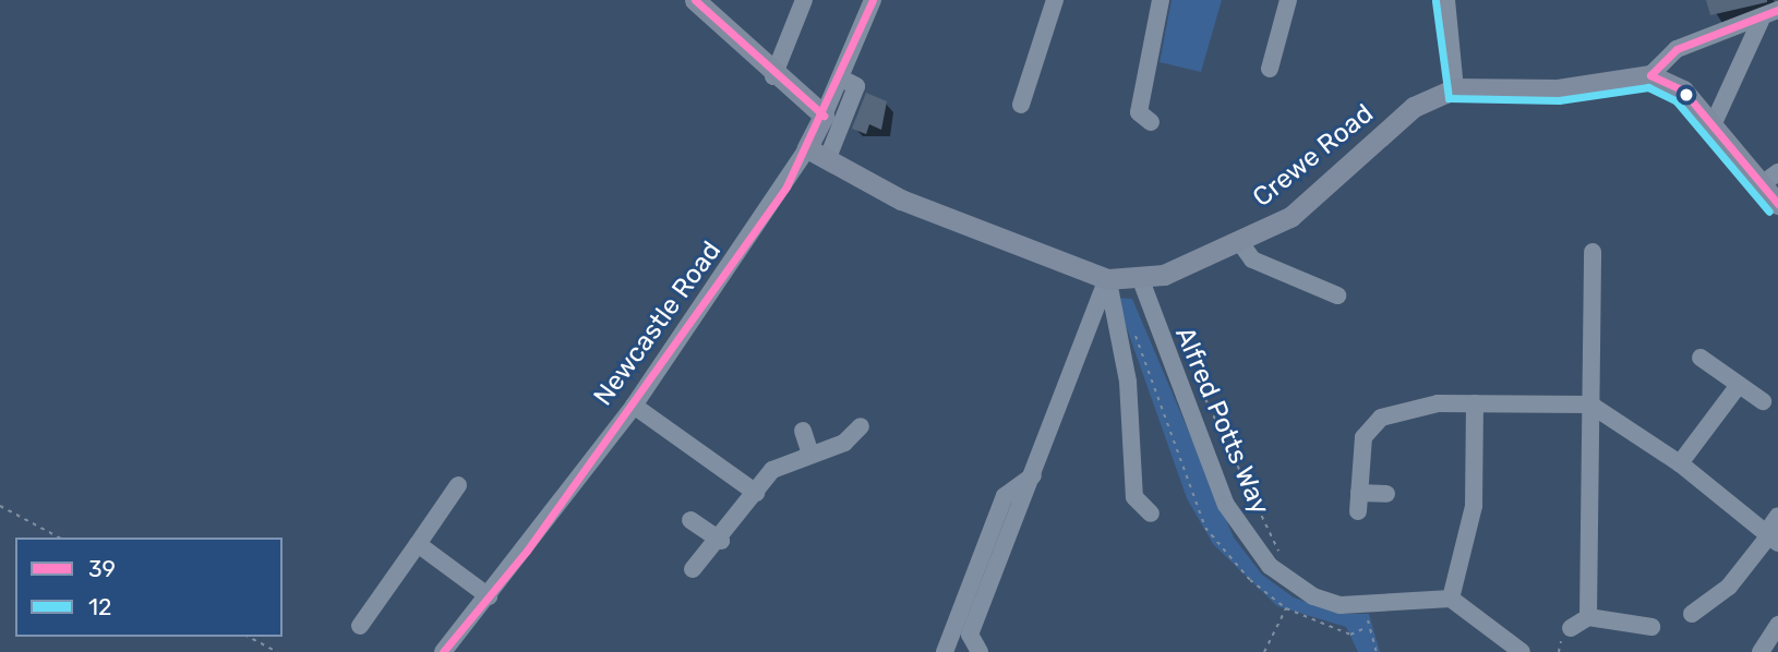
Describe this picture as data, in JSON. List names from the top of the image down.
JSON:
{
  "streets": {
    "main road": ["Crewe Road", "Newcastle Road"],
    "street": ["Alfred Potts Way"]
  },
  "crossings": [
    ["Crewe Road", "Newcastle Road"],
    ["Crewe Road", "Alfred Potts Way"]
  ],
  "lines": ["transit line 39", "transit line 12"],
  "legend": ["39", "12"]
}
